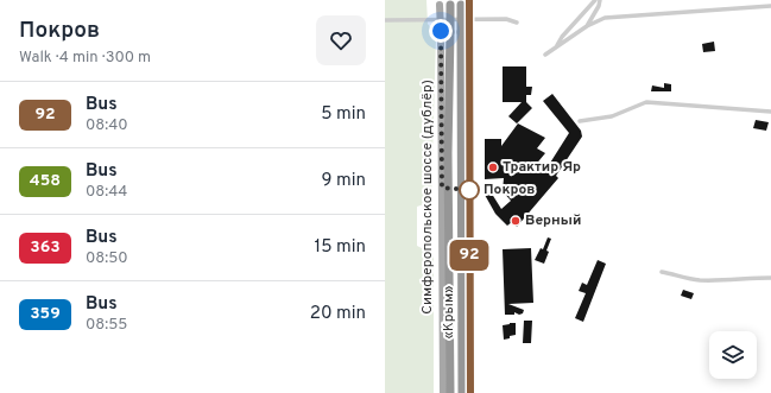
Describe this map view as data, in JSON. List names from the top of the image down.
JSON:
{
  "streets": {
    "highway": ["«Крым»"],
    "main road": ["Симферопольское шоссе (дублёр)"]
  },
  "places": ["Трактир Яр", "Покров", "Верный"],
  "lines": ["bus line 92"],
  "page": {
    "heading": ["Покров", "Walk · 4 min · 300 m"],
    "on_map": "92",
    "list": [
      {
        "mark": "92",
        "name": "Bus",
        "note": "08:40",
        "value": "5 min"
      },
      {
        "mark": "458",
        "name": "Bus",
        "note": "08:44",
        "value": "9 min"
      },
      {
        "mark": "363",
        "name": "Bus",
        "note": "08:50",
        "value": "15 min"
      },
      {
        "mark": "359",
        "name": "Bus",
        "note": "08:55",
        "value": "20 min"
      }
    ]
  }
}
